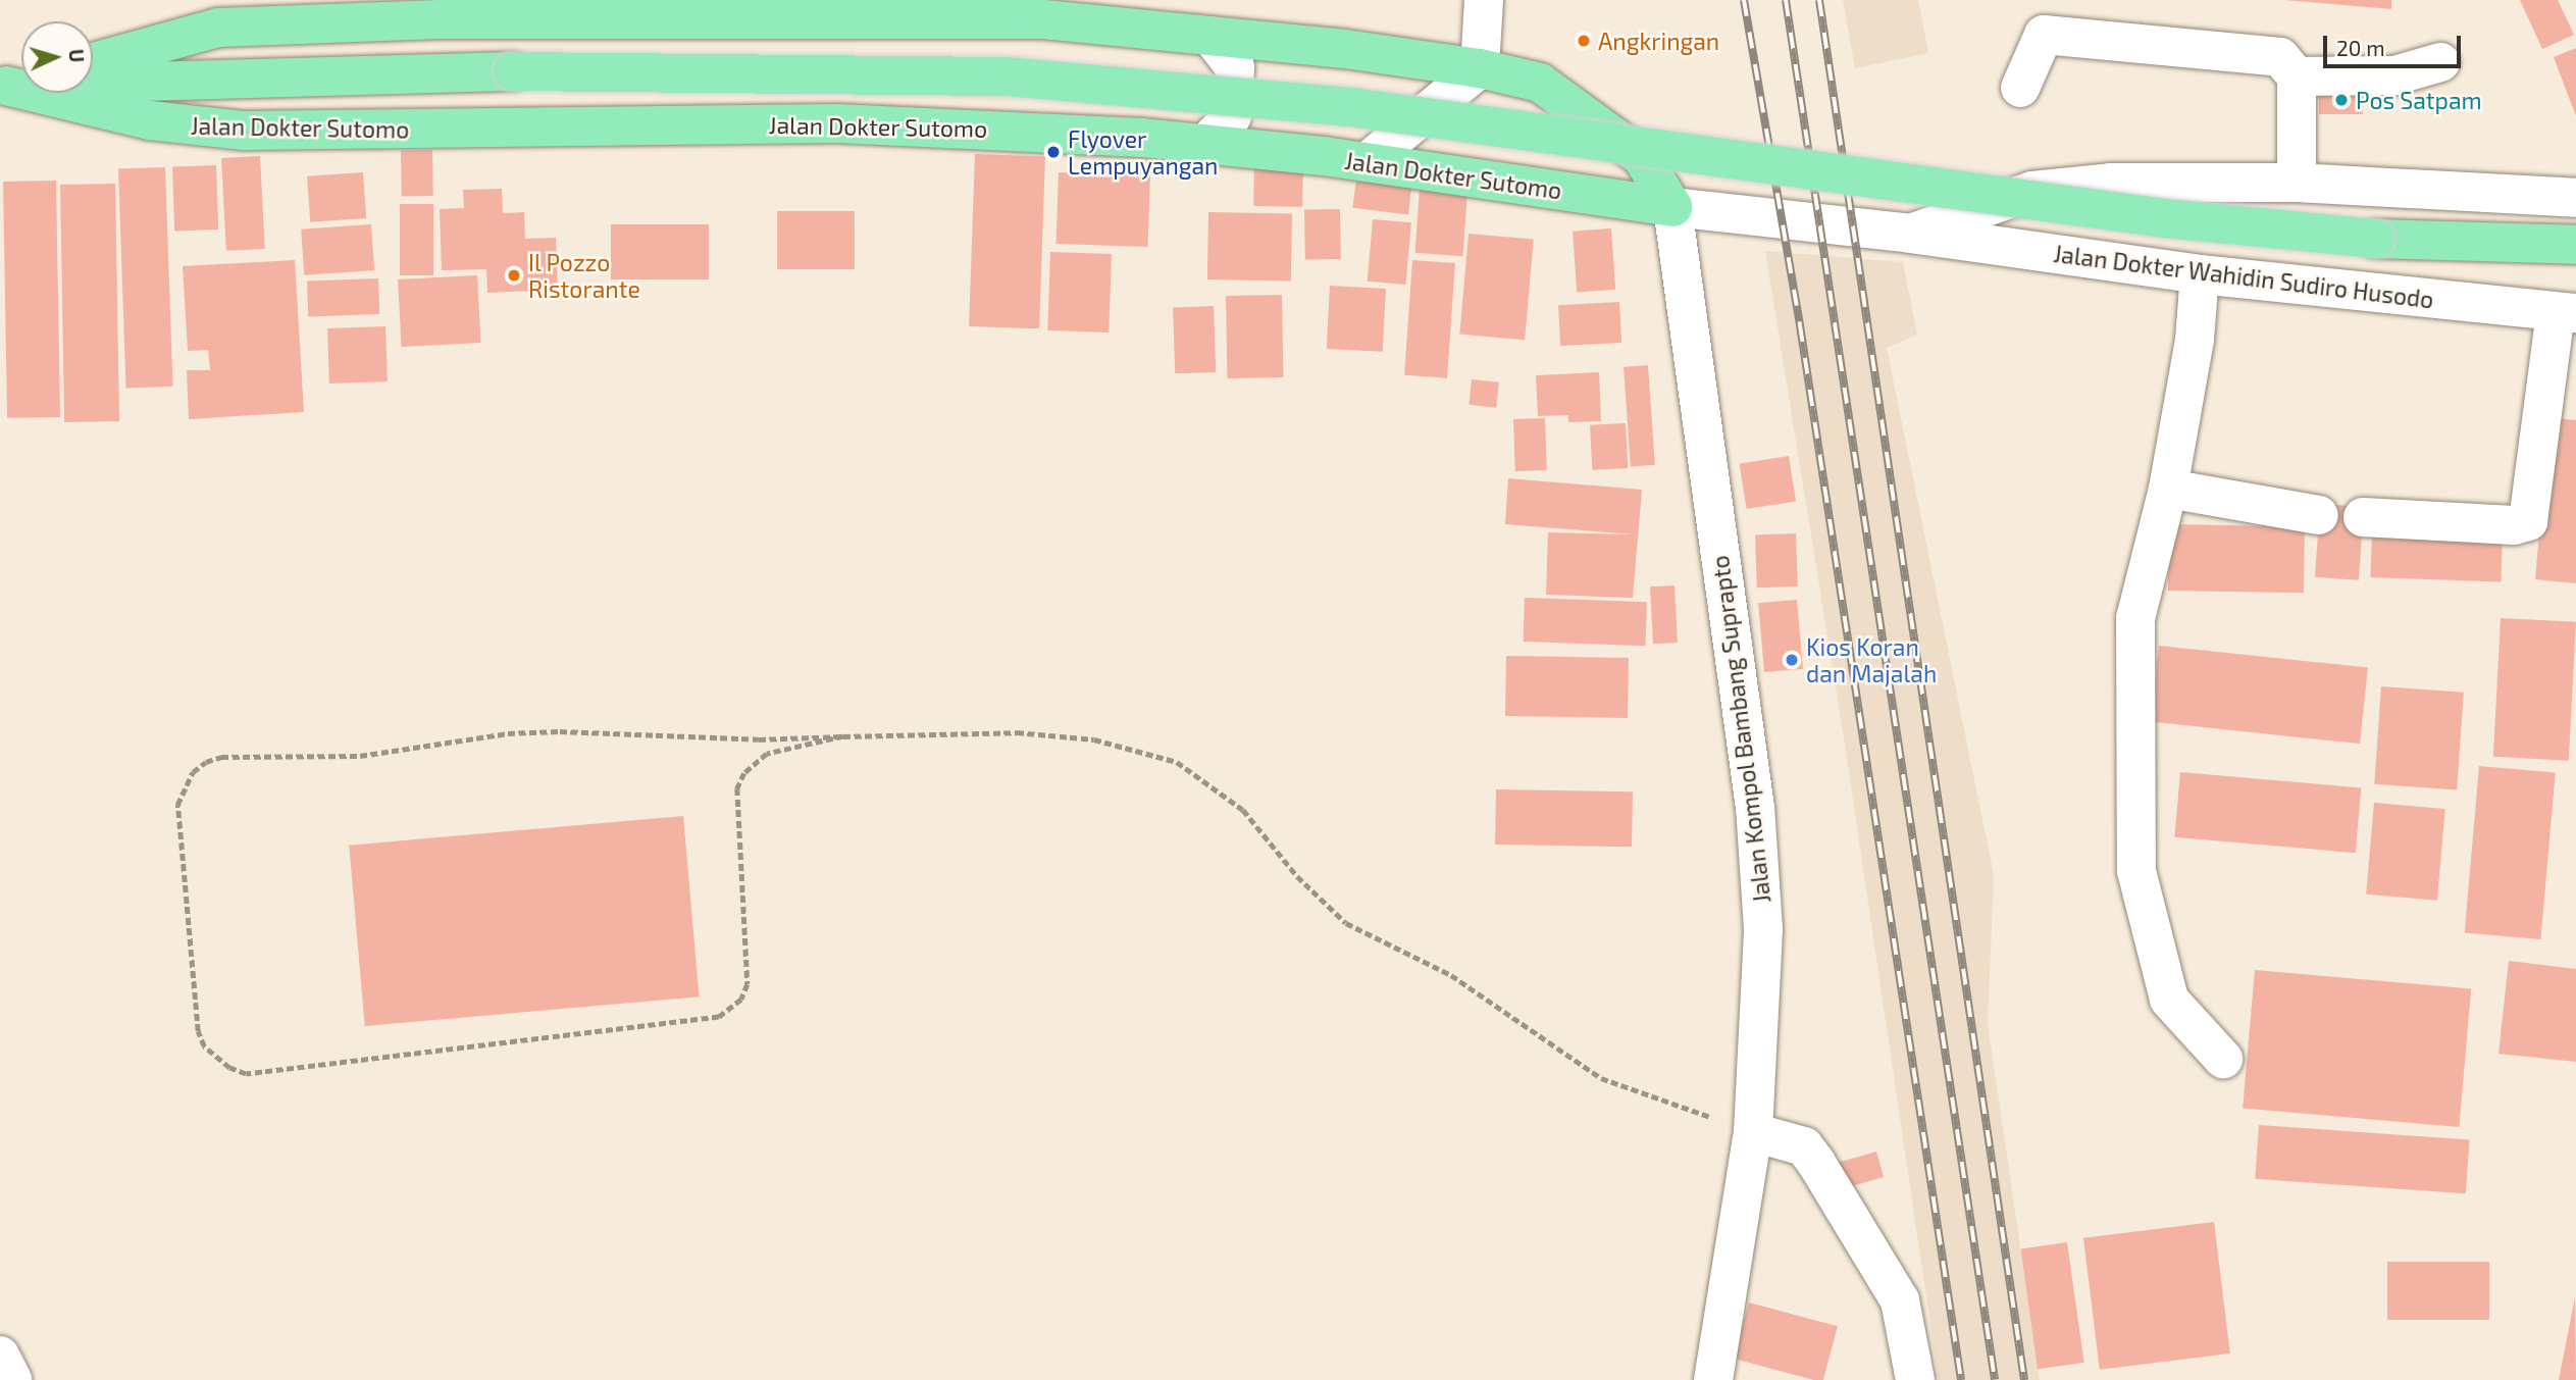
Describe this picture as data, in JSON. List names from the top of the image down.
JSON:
{
  "streets": {
    "main road": ["Jalan Dokter Sutomo", "Jalan Dokter Wahidin Sudiro Husodo"],
    "street": ["Jalan Kompol Bambang Suprapto"]
  },
  "crossings": [
    ["Jalan Dokter Sutomo", "Jalan Dokter Wahidin Sudiro Husodo"],
    ["Jalan Dokter Sutomo", "Jalan Kompol Bambang Suprapto"],
    ["Jalan Dokter Wahidin Sudiro Husodo", "Jalan Kompol Bambang Suprapto"]
  ],
  "places": [
    "Angkringan",
    "Pos Satpam",
    "Flyover Lempuyangan",
    "Il Pozzo Ristorante",
    "Kios Koran dan Majalah"
  ],
  "scale_bar": "20 m",
  "north": "right"
}
